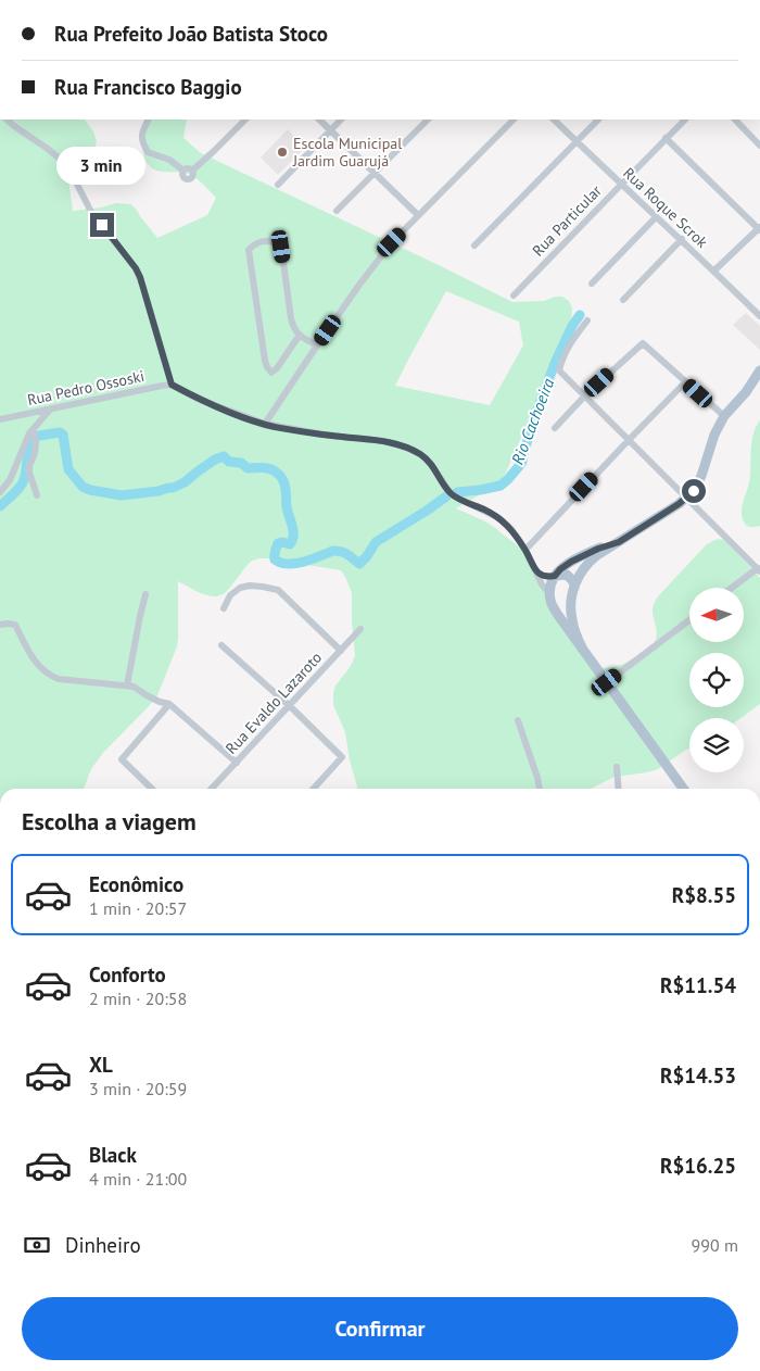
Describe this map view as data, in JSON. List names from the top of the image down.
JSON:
{
  "streets": {
    "street": [
      "Rua Roque Scrok",
      "Rua Particular",
      "Rua Pedro Ossoski",
      "Rua Evaldo Lazaroto"
    ]
  },
  "crossings": [
    ["Rua Roque Scrok", "Rua Particular"]
  ],
  "water": ["Rio Cachoeira"],
  "places": ["Escola Municipal Jardim Guarujá"],
  "north": "left",
  "page": {
    "banner": ["Rua Prefeito João Batista Stoco", "Rua Francisco Baggio"],
    "bubble": "3 min",
    "heading": "Escolha a viagem",
    "list": [
      {
        "name": "Econômico",
        "note": "1 min · 20:57",
        "value": "R$8.55"
      },
      {
        "name": "Conforto",
        "note": "2 min · 20:58",
        "value": "R$11.54"
      },
      {
        "name": "XL",
        "note": "3 min · 20:59",
        "value": "R$14.53"
      },
      {
        "name": "Black",
        "note": "4 min · 21:00",
        "value": "R$16.25"
      }
    ],
    "pay": ["Dinheiro", "990 m"],
    "buttons": "Confirmar"
  }
}
